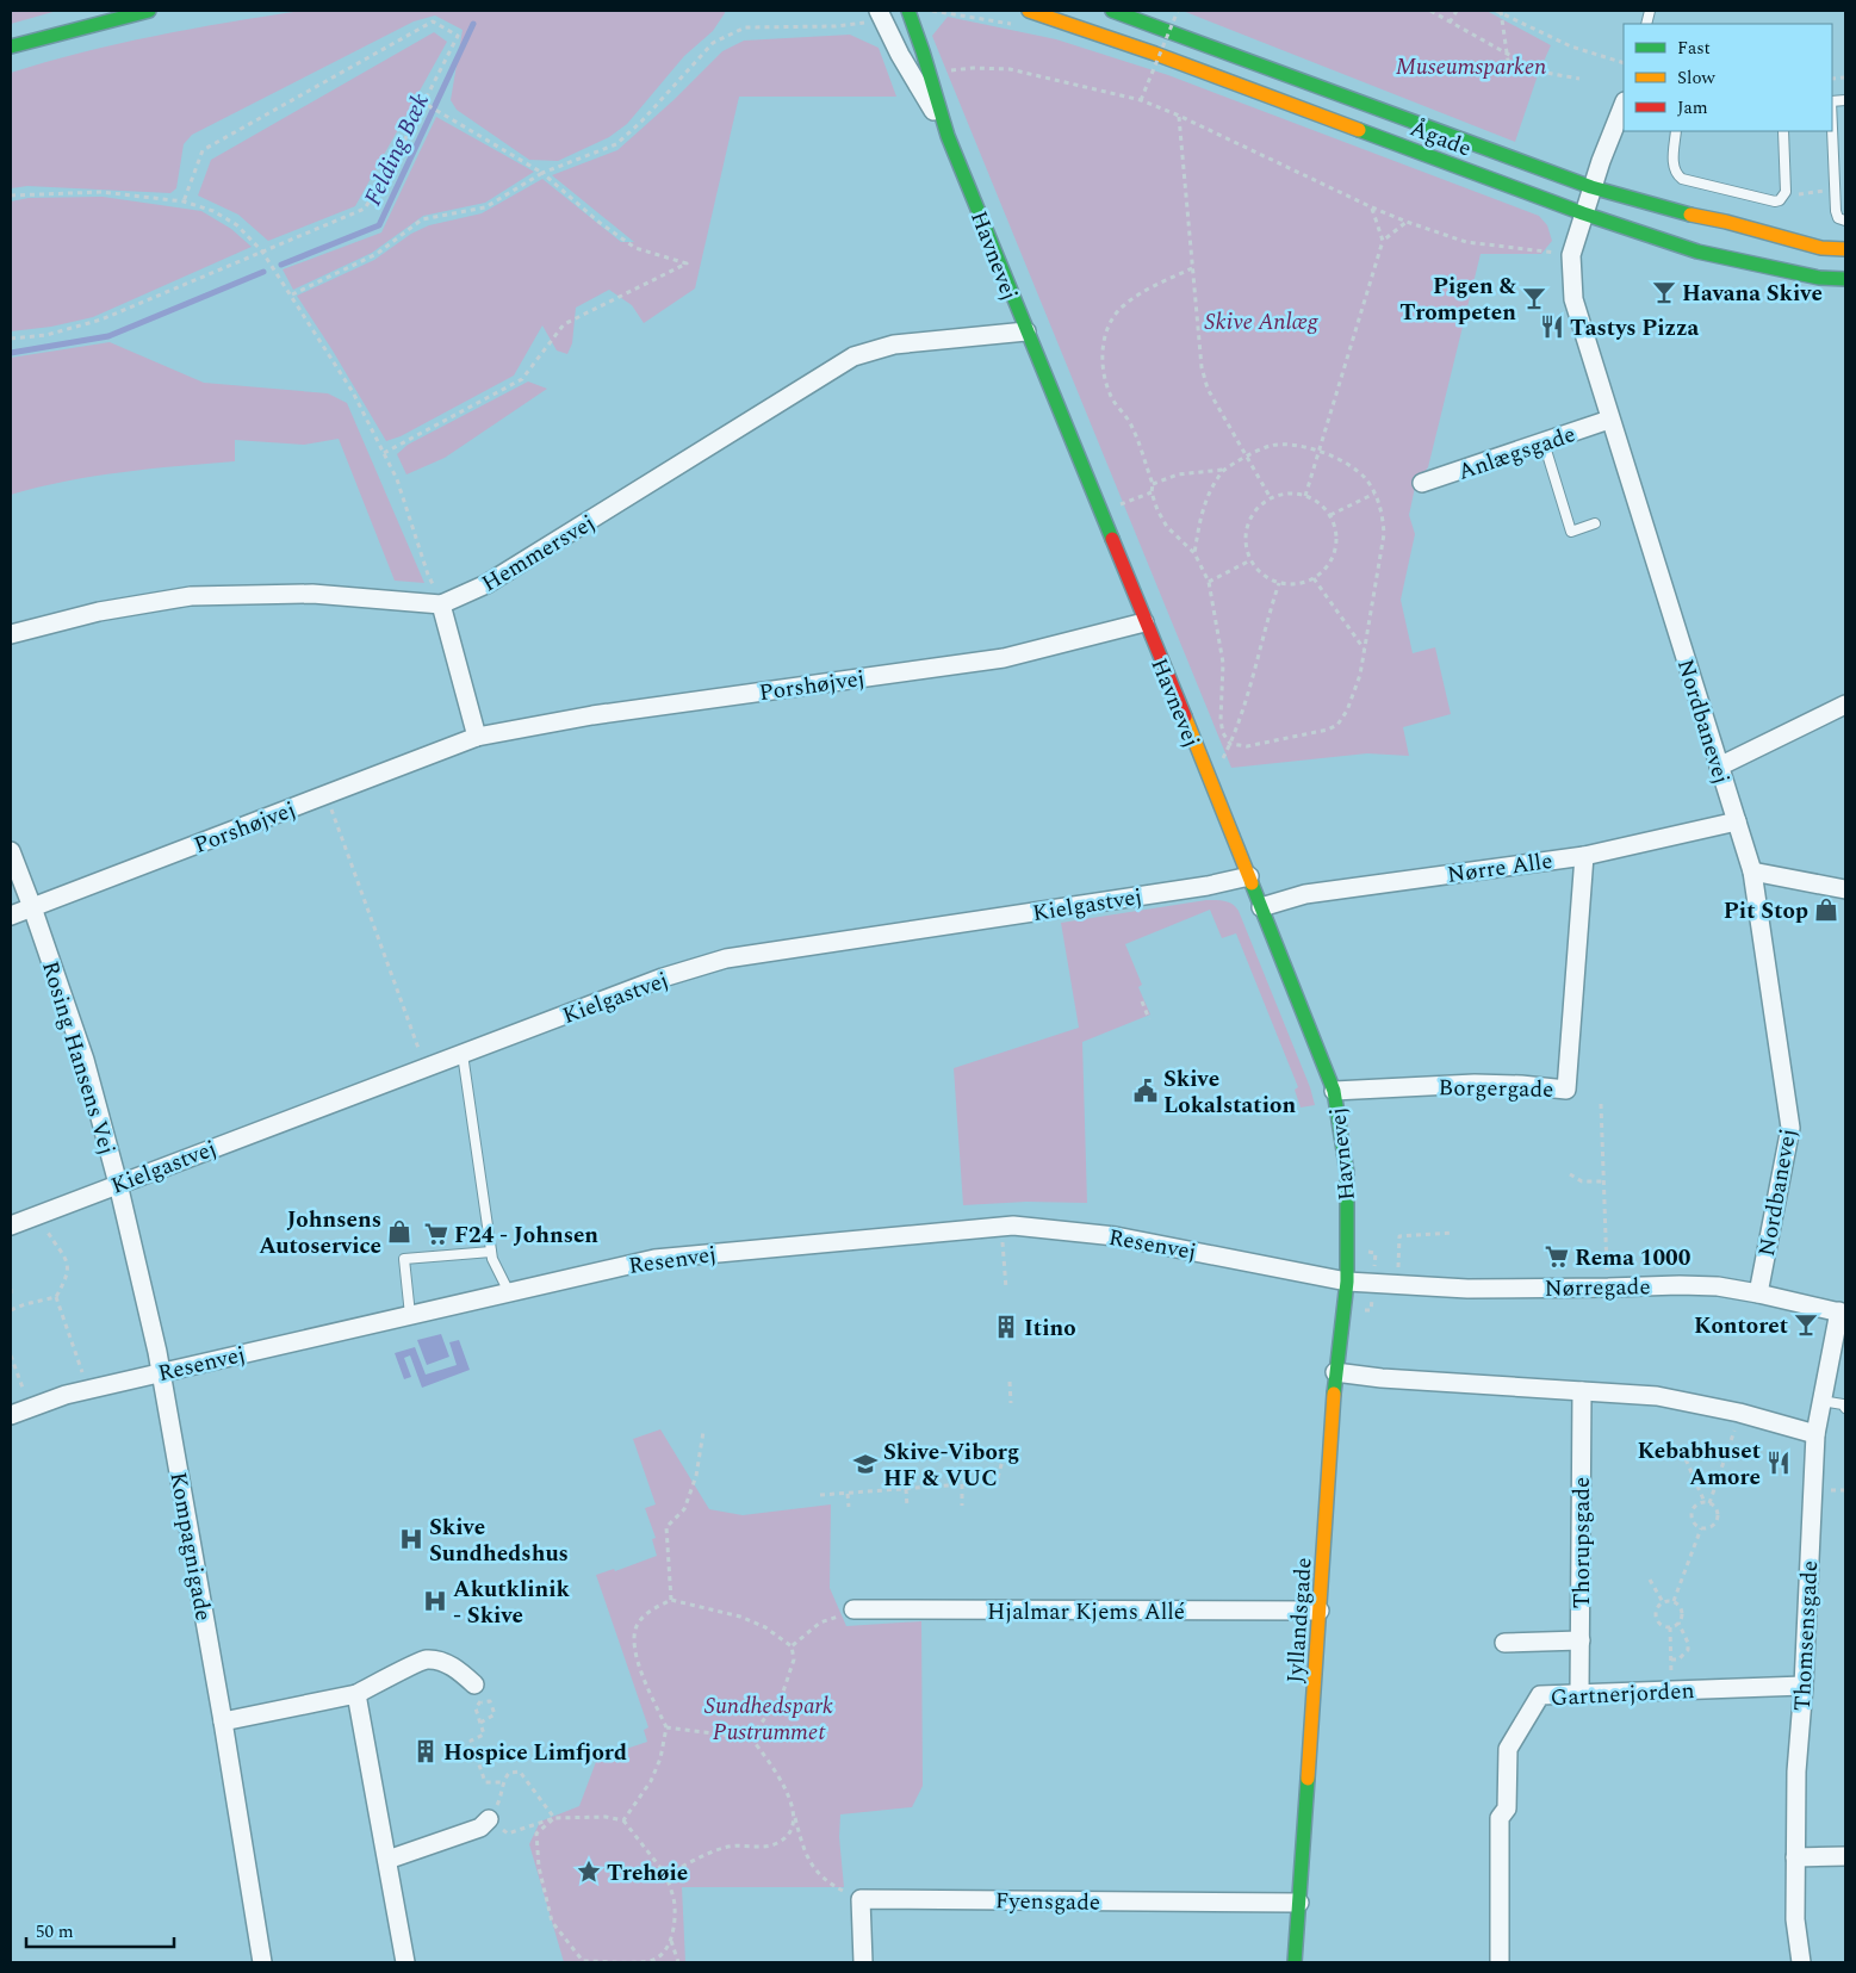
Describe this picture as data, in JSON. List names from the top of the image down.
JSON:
{
  "streets": {
    "street": [
      "Ågade",
      "Havnevej",
      "Anlægsgade",
      "Hemmersvej",
      "Porshøjvej",
      "Nordbanevej",
      "Nørre Alle",
      "Kielgastvej",
      "Rosing Hansens Vej",
      "Borgergade",
      "Resenvej",
      "Nørregade",
      "Thorupsgade",
      "Kompagnigade",
      "Hjalmar Kjems Allé",
      "Jyllandsgade",
      "Thomsensgade",
      "Gartnerjorden",
      "Fyensgade"
    ]
  },
  "crossings": [
    ["Ågade", "Nordbanevej"],
    ["Havnevej", "Hemmersvej"],
    ["Havnevej", "Porshøjvej"],
    ["Havnevej", "Nørre Alle"],
    ["Havnevej", "Kielgastvej"],
    ["Havnevej", "Borgergade"],
    ["Havnevej", "Resenvej"],
    ["Havnevej", "Nørregade"],
    ["Havnevej", "Jyllandsgade"],
    ["Anlægsgade", "Nordbanevej"],
    ["Porshøjvej", "Rosing Hansens Vej"],
    ["Nordbanevej", "Nørre Alle"],
    ["Nordbanevej", "Nørregade"],
    ["Nørre Alle", "Borgergade"],
    ["Kielgastvej", "Rosing Hansens Vej"],
    ["Rosing Hansens Vej", "Resenvej"],
    ["Rosing Hansens Vej", "Kompagnigade"],
    ["Resenvej", "Nørregade"],
    ["Resenvej", "Kompagnigade"],
    ["Resenvej", "Jyllandsgade"],
    ["Nørregade", "Jyllandsgade"],
    ["Nørregade", "Thomsensgade"],
    ["Thorupsgade", "Gartnerjorden"],
    ["Hjalmar Kjems Allé", "Jyllandsgade"],
    ["Jyllandsgade", "Fyensgade"],
    ["Thomsensgade", "Gartnerjorden"]
  ],
  "water": ["Felding Bæk"],
  "parks": ["Museumsparken", "Skive Anlæg", "Sundhedspark Pustrummet"],
  "places": {
    "bar": ["Havana Skive", "Pigen & Trompeten", "Kontoret"],
    "restaurant": ["Tastys Pizza", "Kebabhuset Amore"],
    "shop": ["Pit Stop", "Johnsens Autoservice"],
    "public building": ["Skive Lokalstation"],
    "supermarket": ["F24 - Johnsen", "Rema 1000"],
    "building": ["Itino", "Hospice Limfjord"],
    "school or university": ["Skive-Viborg HF & VUC"],
    "hospital": ["Skive Sundhedshus", "Akutklinik - Skive"],
    "place": ["Trehøie"]
  },
  "legend": ["Fast", "Slow", "Jam"],
  "scale_bar": "50 m"
}
